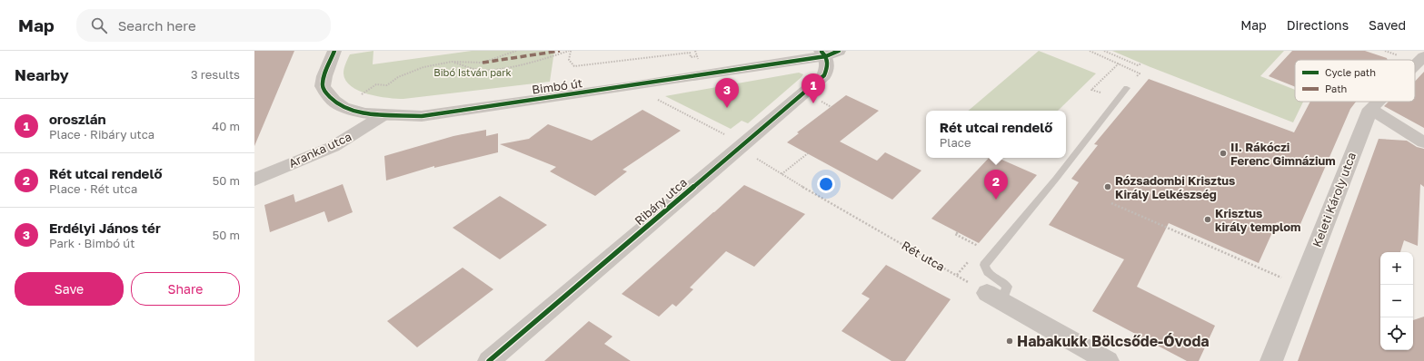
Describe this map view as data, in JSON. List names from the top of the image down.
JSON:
{
  "streets": {
    "street": [
      "Bimbó út",
      "Aranka utca",
      "Keleti Károly utca",
      "Ribáry utca"
    ],
    "path": ["Rét utca"]
  },
  "crossings": [
    ["Bimbó út", "Aranka utca"],
    ["Bimbó út", "Ribáry utca"],
    ["Ribáry utca", "Rét utca"]
  ],
  "parks": ["Bibó István park"],
  "places": [
    "II. Rákóczi Ferenc Gimnázium",
    "Rózsadombi Krisztus Király Lelkészség",
    "Krisztus király templom",
    "Habakukk Bölcsőde-Óvoda"
  ],
  "legend": ["Cycle path", "Path"],
  "page": {
    "header": "Map",
    "search": "Search here",
    "nav": ["Map", "Directions", "Saved"],
    "heading": ["Nearby", "3 results"],
    "pins": ["1", "3", "2"],
    "list": [
      {
        "mark": "1",
        "name": "oroszlán",
        "note": "Place · Ribáry utca",
        "value": "40 m"
      },
      {
        "mark": "2",
        "name": "Rét utcai rendelő",
        "note": "Place · Rét utca",
        "value": "50 m"
      },
      {
        "mark": "3",
        "name": "Erdélyi János tér",
        "note": "Park · Bimbó út",
        "value": "50 m"
      }
    ],
    "popup": ["Rét utcai rendelő", "Place"],
    "map_buttons": ["+", "−"],
    "buttons": ["Save", "Share"]
  }
}
